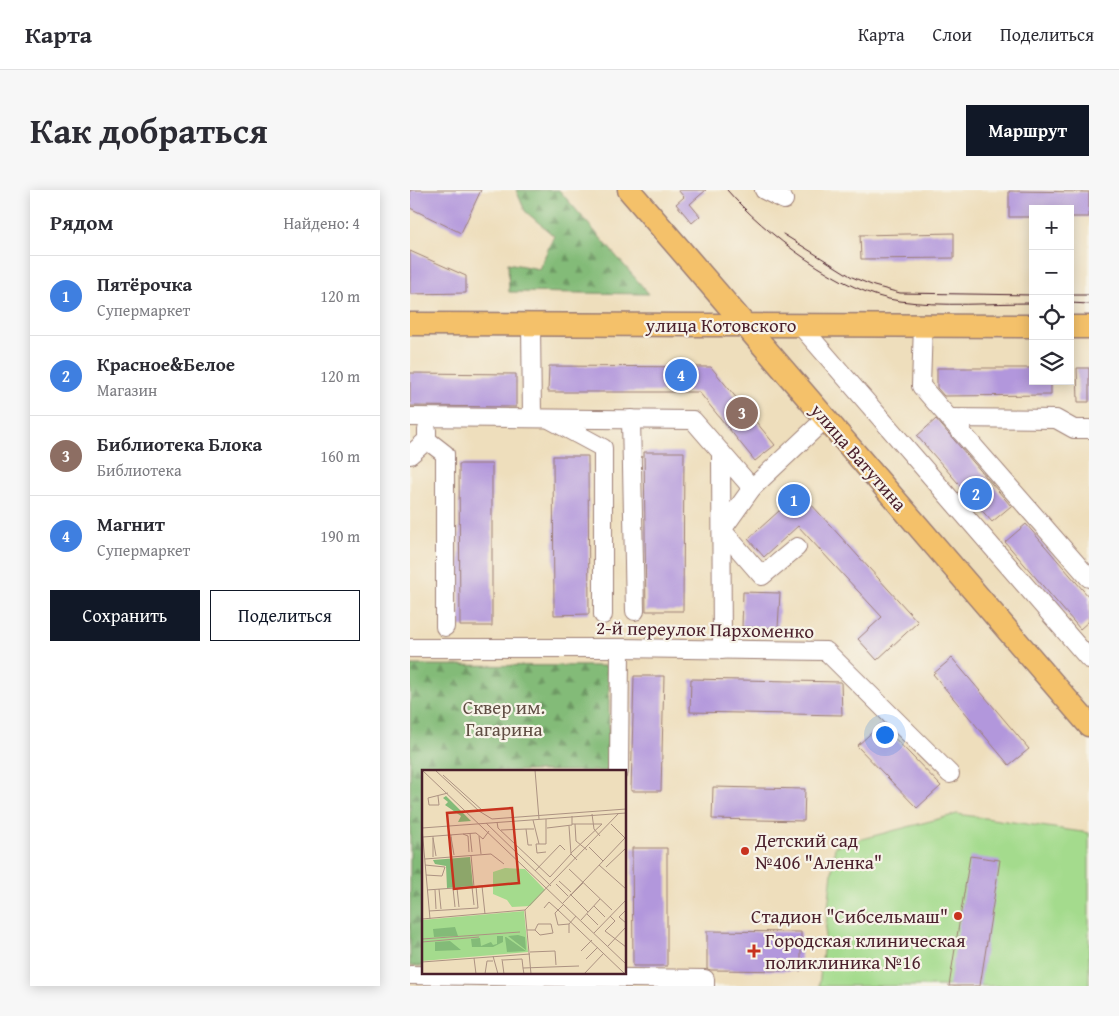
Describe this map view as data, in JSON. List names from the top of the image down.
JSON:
{
  "streets": {
    "main road": ["улица Котовского", "улица Ватутина"],
    "street": ["2-й переулок Пархоменко"]
  },
  "crossings": [
    ["улица Котовского", "улица Ватутина"]
  ],
  "parks": ["Сквер им. Гагарина"],
  "places": {
    "other": ["Детский сад №406 \"Аленка\"", "Стадион \"Сибсельмаш\""],
    "health": ["Городская клиническая поликлиника №16"]
  },
  "page": {
    "header": "Карта",
    "nav": ["Карта", "Слои", "Поделиться"],
    "title": "Как добраться",
    "buttons": [
      "Маршрут",
      ["Сохранить", "Поделиться"]
    ],
    "heading": ["Рядом", "Найдено: 4"],
    "map_buttons": ["+", "−"],
    "list": [
      {
        "mark": "1",
        "name": "Пятёрочка",
        "note": "Супермаркет",
        "value": "120 m"
      },
      {
        "mark": "2",
        "name": "Красное&Белое",
        "note": "Магазин",
        "value": "120 m"
      },
      {
        "mark": "3",
        "name": "Библиотека Блока",
        "note": "Библиотека",
        "value": "160 m"
      },
      {
        "mark": "4",
        "name": "Магнит",
        "note": "Супермаркет",
        "value": "190 m"
      }
    ],
    "pins": [
      "4",
      "3",
      "2",
      "1"
    ]
  }
}
